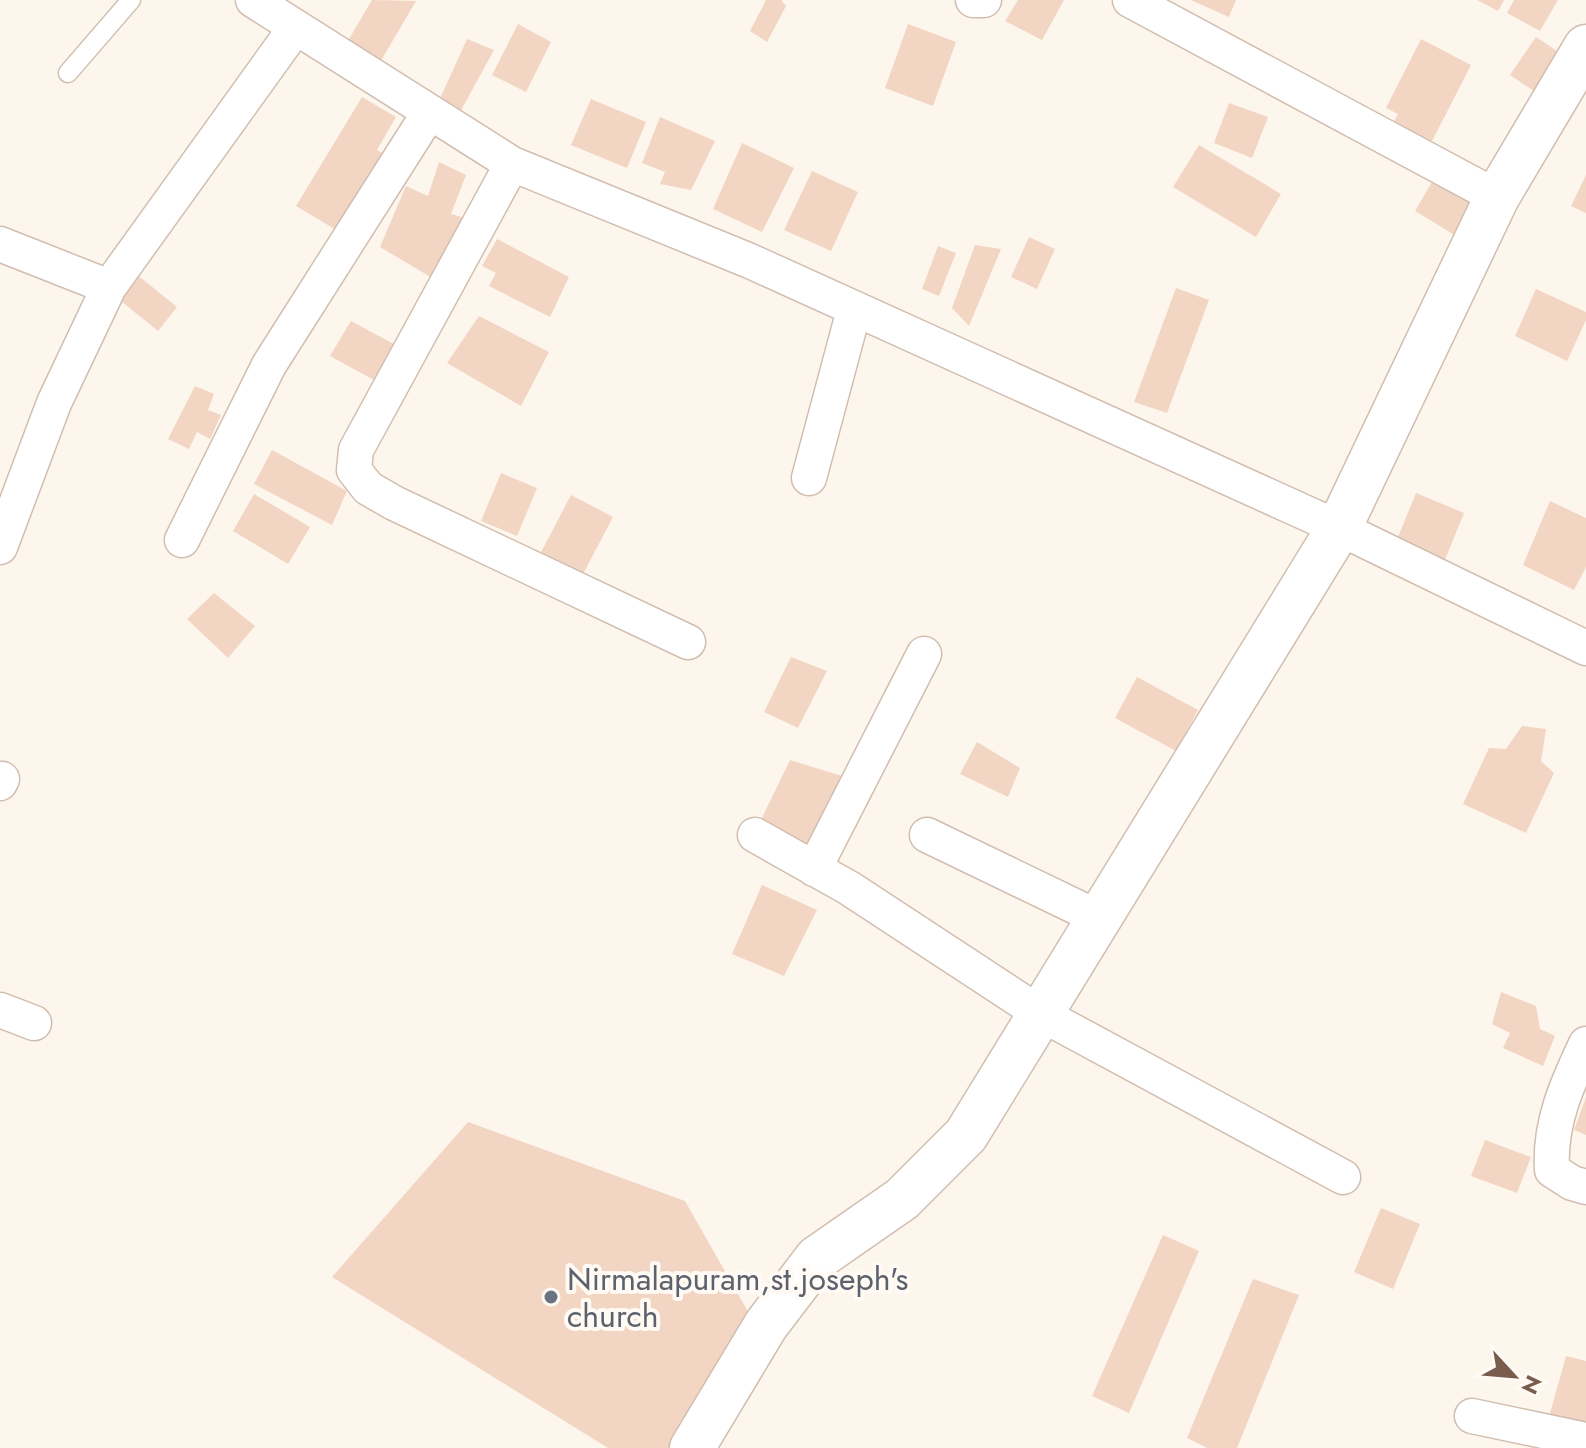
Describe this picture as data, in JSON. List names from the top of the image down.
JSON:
{
  "places": ["Nirmalapuram,st.joseph's church"],
  "north": "bottom right"
}
